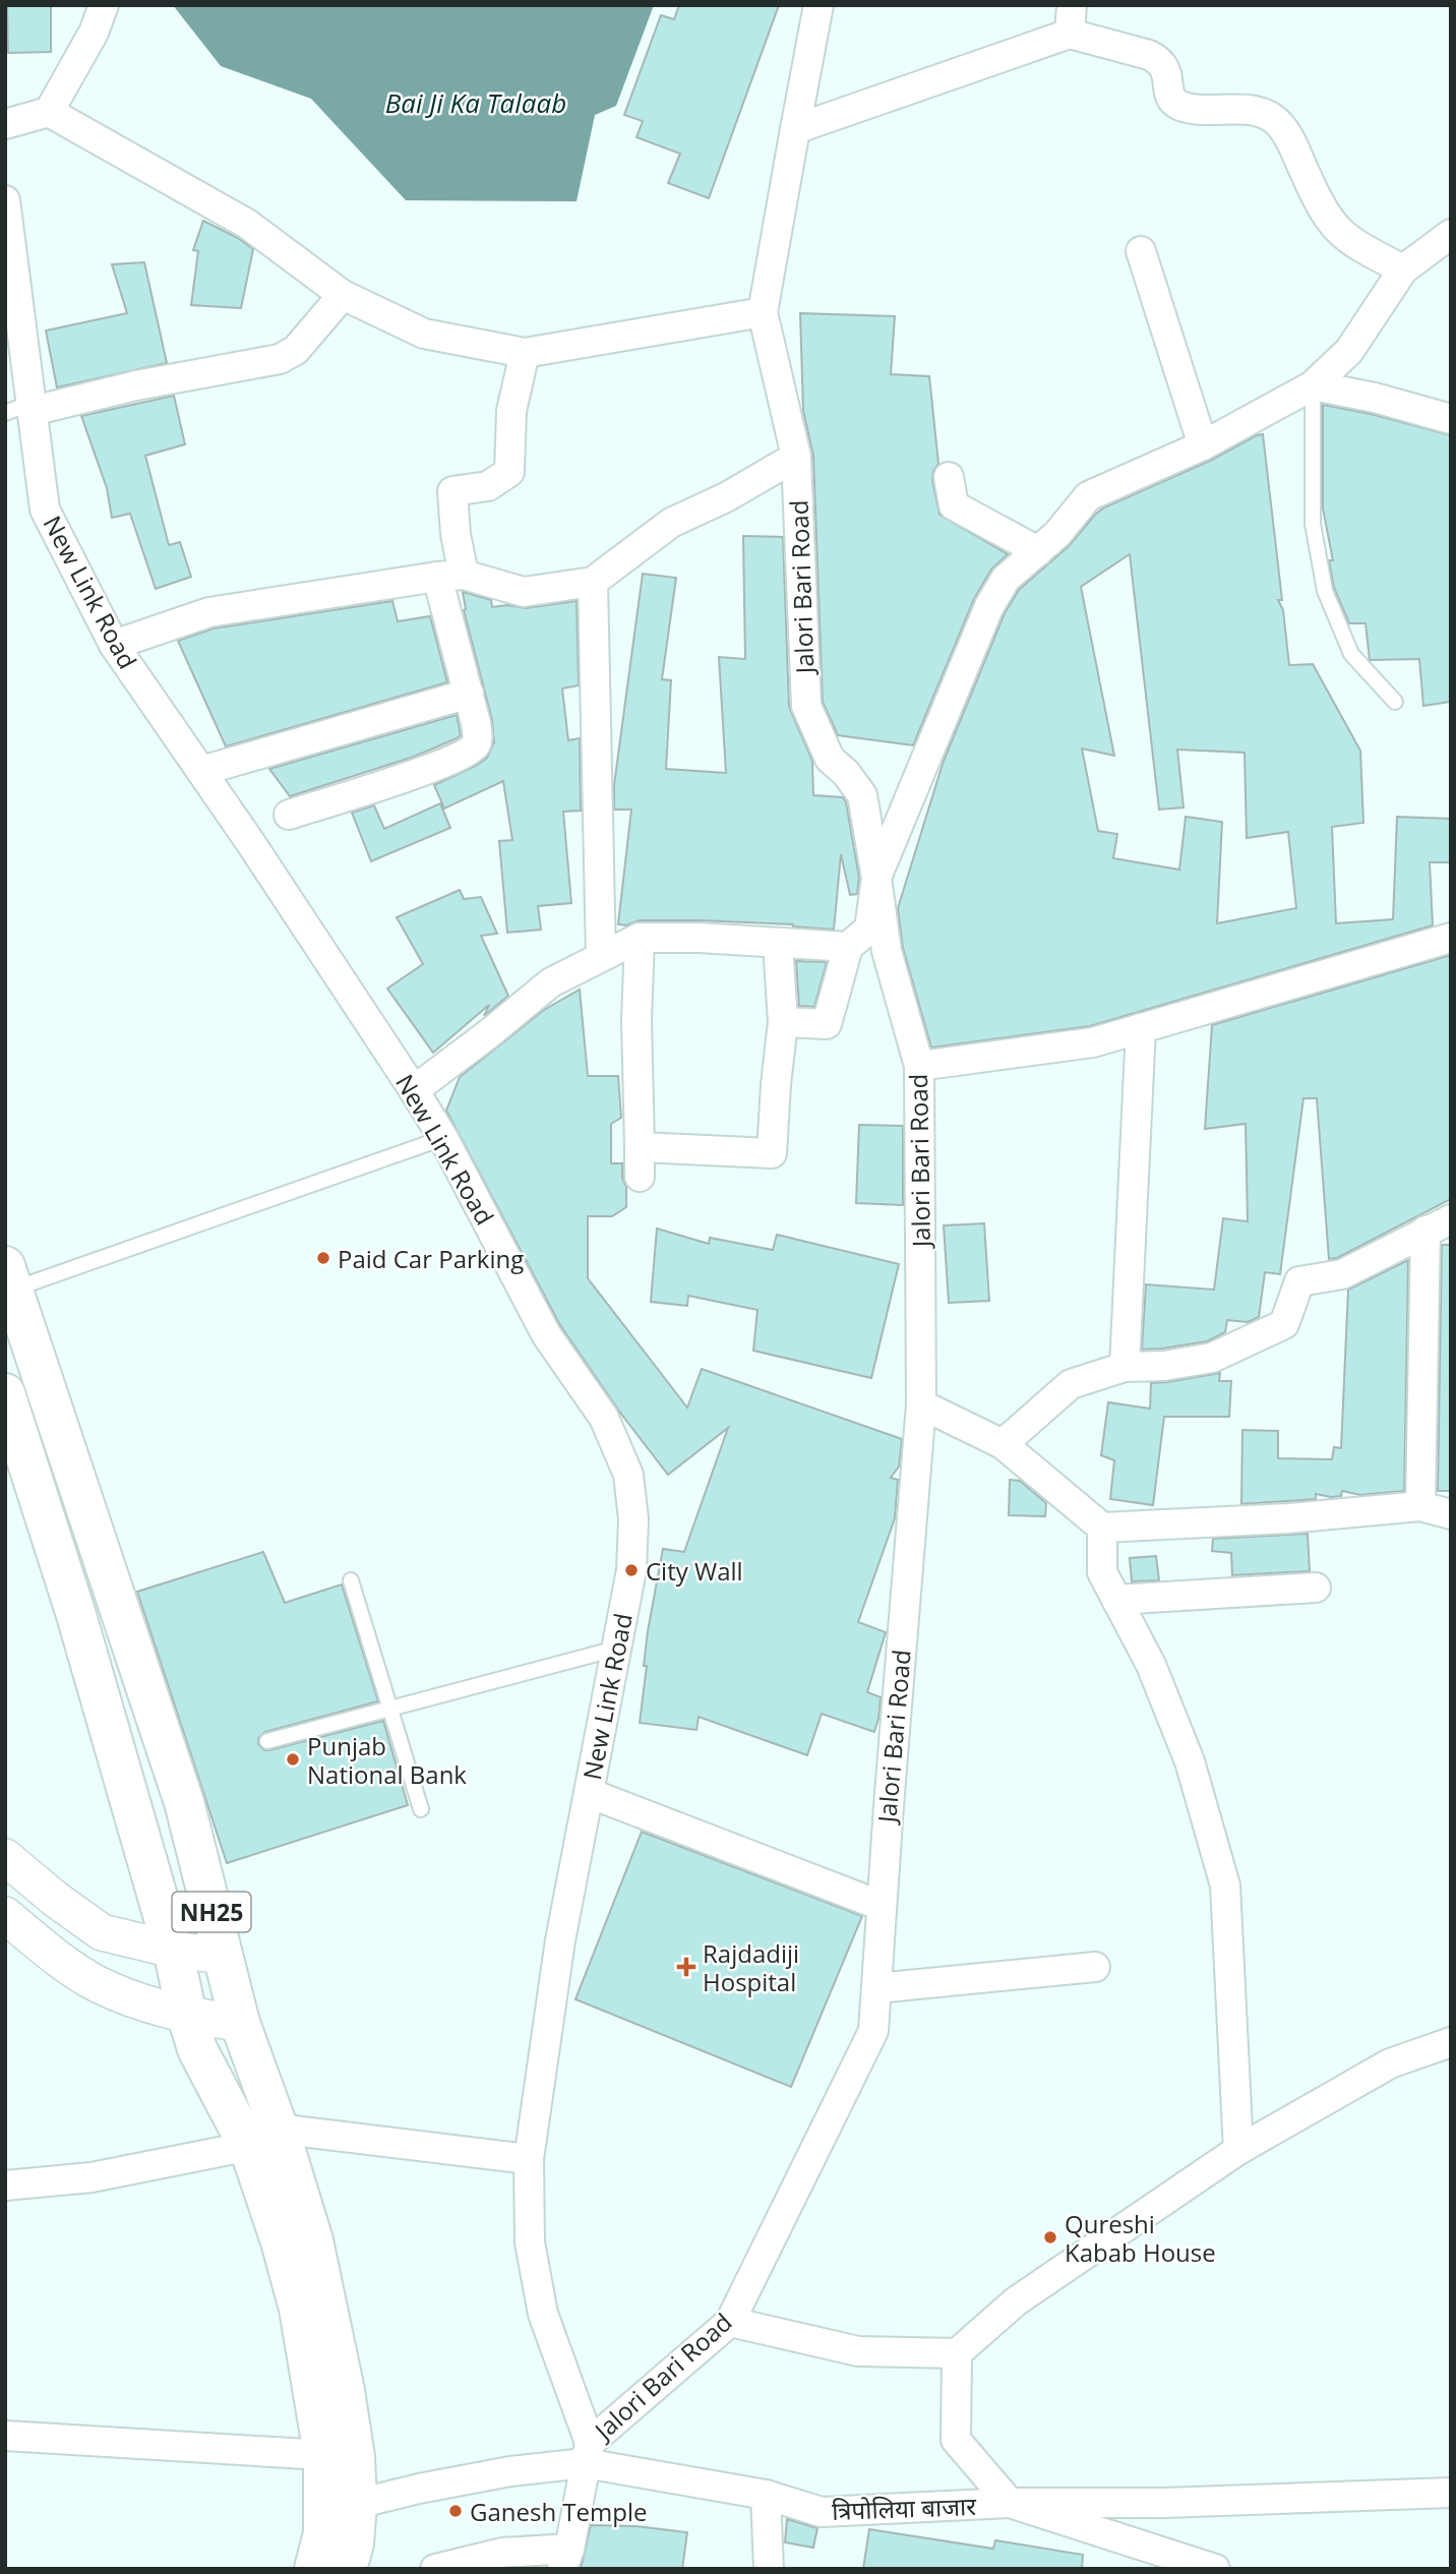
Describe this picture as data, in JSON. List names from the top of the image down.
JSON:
{
  "streets": {
    "main road": ["NH25"],
    "street": ["Jalori Bari Road", "New Link Road", "त्रिपोलिया बाजार"]
  },
  "crossings": [
    ["Jalori Bari Road", "New Link Road"],
    ["Jalori Bari Road", "त्रिपोलिया बाजार"],
    ["New Link Road", "त्रिपोलिया बाजार"],
    ["NH25", "त्रिपोलिया बाजार"]
  ],
  "water": ["Bai Ji Ka Talaab"],
  "places": {
    "other": [
      "Paid Car Parking",
      "City Wall",
      "Punjab National Bank",
      "Qureshi Kabab House",
      "Ganesh Temple"
    ],
    "health": ["Rajdadiji Hospital"]
  }
}
